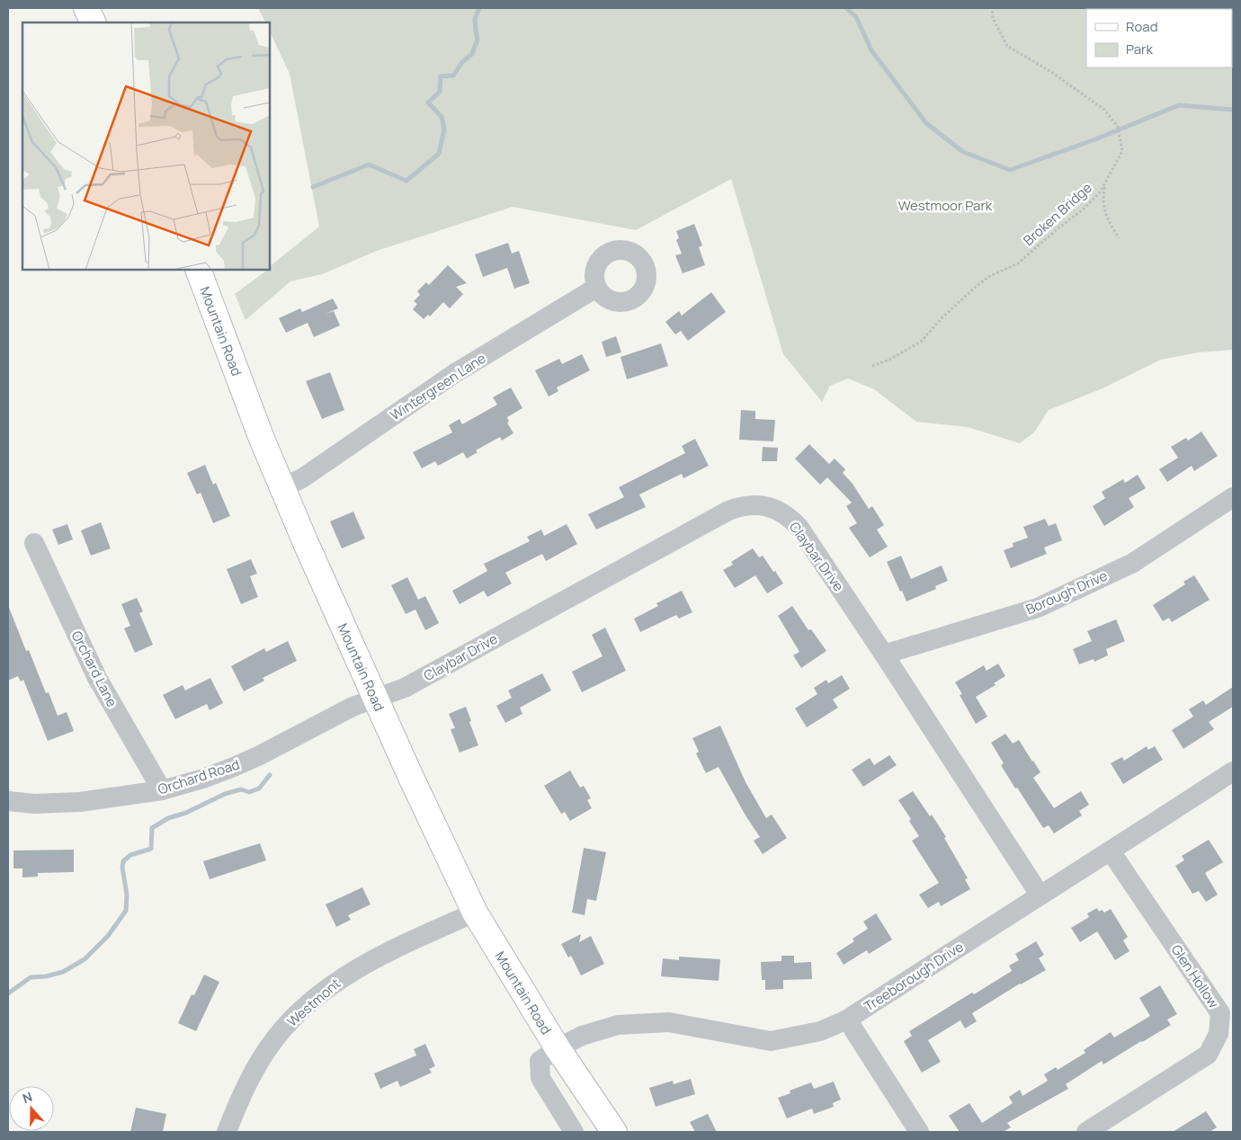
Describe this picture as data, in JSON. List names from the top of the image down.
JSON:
{
  "streets": {
    "main road": ["Mountain Road"],
    "street": [
      "Wintergreen Lane",
      "Claybar Drive",
      "Borough Drive",
      "Orchard Lane",
      "Orchard Road",
      "Treeborough Drive",
      "Glen Hollow",
      "Westmont"
    ],
    "path": ["Broken Bridge"]
  },
  "crossings": [
    ["Mountain Road", "Wintergreen Lane"],
    ["Mountain Road", "Claybar Drive"],
    ["Mountain Road", "Orchard Road"],
    ["Mountain Road", "Treeborough Drive"],
    ["Mountain Road", "Westmont"],
    ["Claybar Drive", "Borough Drive"],
    ["Claybar Drive", "Orchard Road"],
    ["Claybar Drive", "Treeborough Drive"],
    ["Orchard Lane", "Orchard Road"],
    ["Treeborough Drive", "Glen Hollow"]
  ],
  "parks": ["Westmoor Park"],
  "legend": ["Road", "Park"],
  "north": "top"
}
